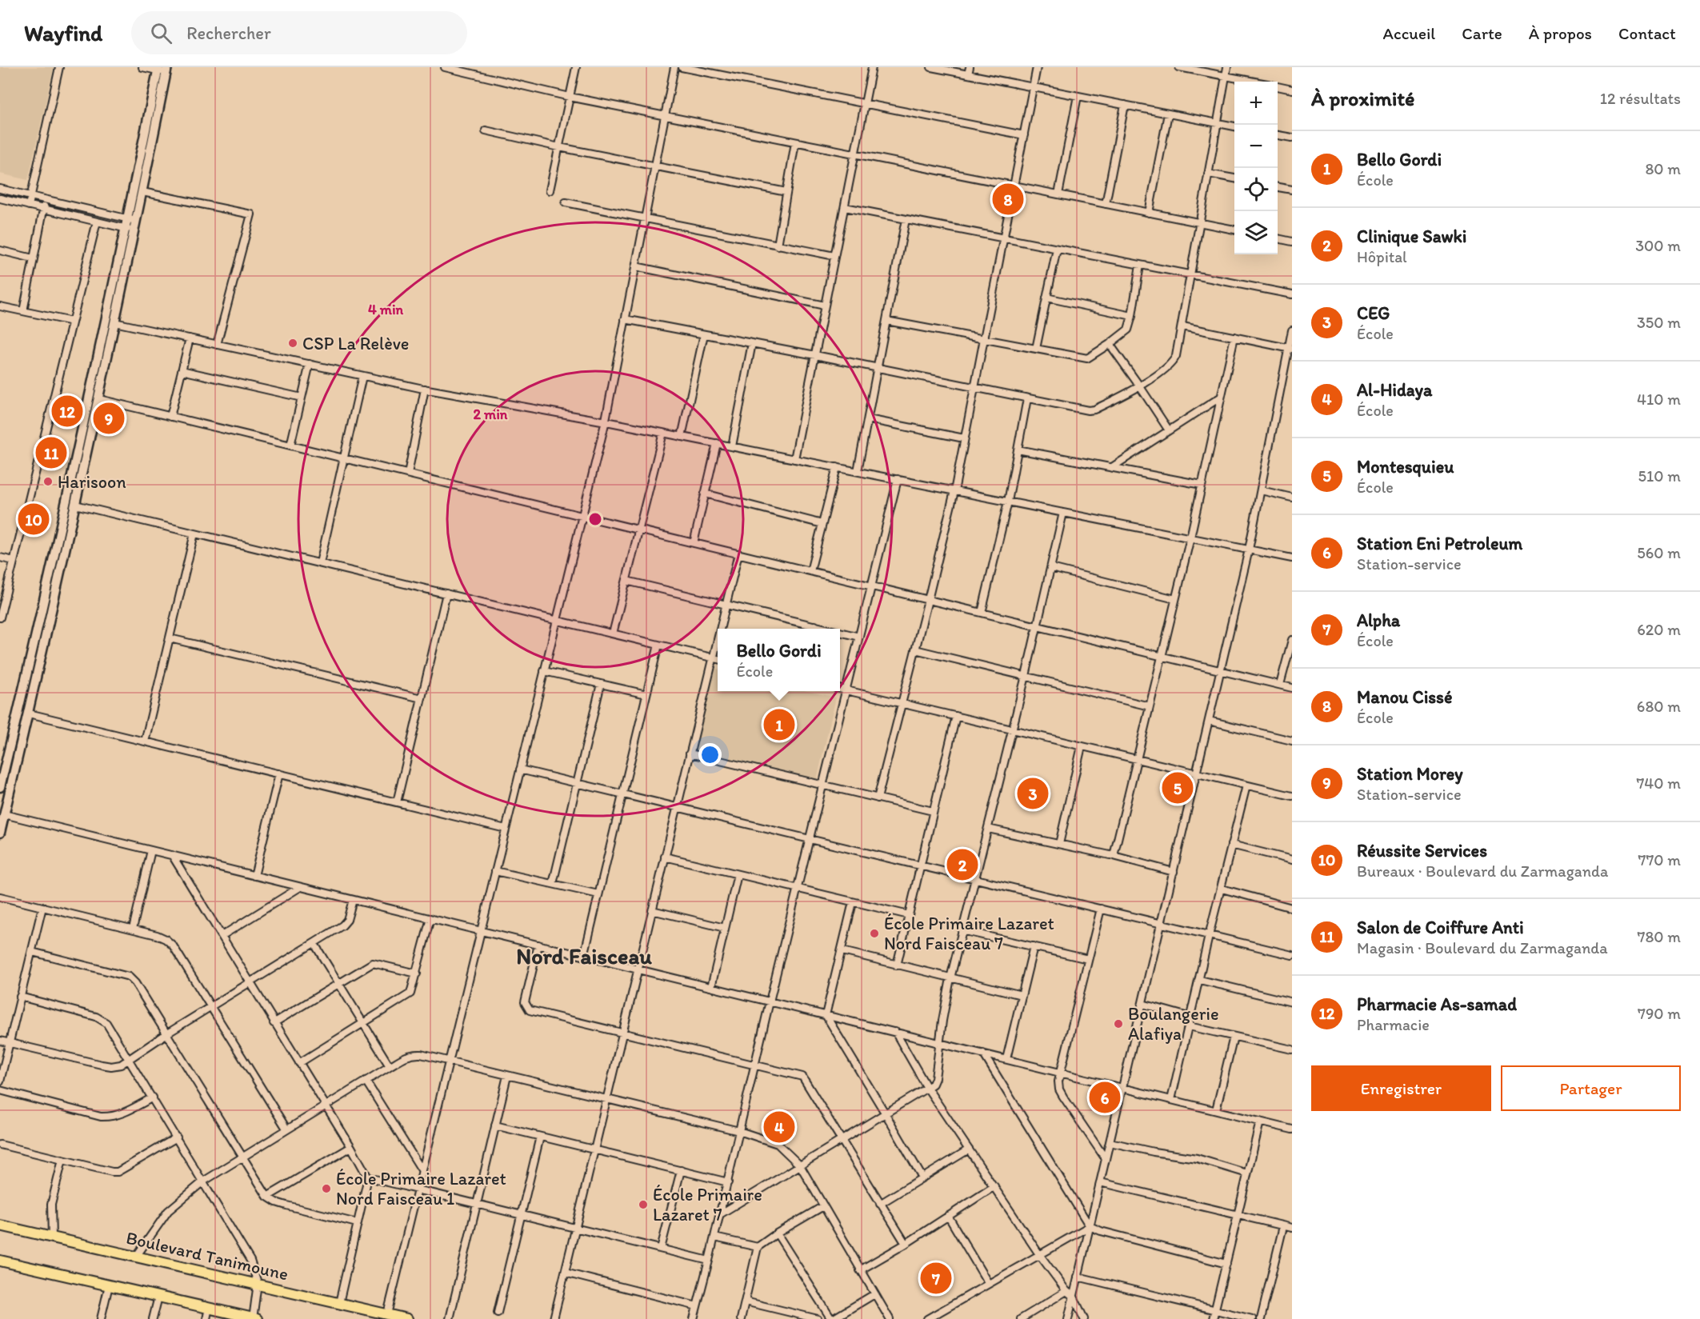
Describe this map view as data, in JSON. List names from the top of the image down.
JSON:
{
  "streets": {
    "main road": ["Boulevard Tanimoune"]
  },
  "districts": ["Nord Faisceau"],
  "places": [
    "CSP La Relève",
    "Harisoon",
    "École Primaire Lazaret Nord Faisceau 7",
    "Boulangerie Alafiya",
    "École Primaire Lazaret Nord Faisceau 1",
    "École Primaire Lazaret 7"
  ],
  "page": {
    "header": "Wayfind",
    "search": "Rechercher",
    "nav": [
      "Accueil",
      "Carte",
      "À propos",
      "Contact"
    ],
    "heading": ["À proximité", "12 résultats"],
    "map_buttons": ["+", "−"],
    "list": [
      {
        "mark": "1",
        "name": "Bello Gordi",
        "note": "École",
        "value": "80 m"
      },
      {
        "mark": "2",
        "name": "Clinique Sawki",
        "note": "Hôpital",
        "value": "300 m"
      },
      {
        "mark": "3",
        "name": "CEG",
        "note": "École",
        "value": "350 m"
      },
      {
        "mark": "4",
        "name": "Al-Hidaya",
        "note": "École",
        "value": "410 m"
      },
      {
        "mark": "5",
        "name": "Montesquieu",
        "note": "École",
        "value": "510 m"
      },
      {
        "mark": "6",
        "name": "Station Eni Petroleum",
        "note": "Station-service",
        "value": "560 m"
      },
      {
        "mark": "7",
        "name": "Alpha",
        "note": "École",
        "value": "620 m"
      },
      {
        "mark": "8",
        "name": "Manou Cissé",
        "note": "École",
        "value": "680 m"
      },
      {
        "mark": "9",
        "name": "Station Morey",
        "note": "Station-service",
        "value": "740 m"
      },
      {
        "mark": "10",
        "name": "Réussite Services",
        "note": "Bureaux · Boulevard du Zarmaganda",
        "value": "770 m"
      },
      {
        "mark": "11",
        "name": "Salon de Coiffure Anti",
        "note": "Magasin · Boulevard du Zarmaganda",
        "value": "780 m"
      },
      {
        "mark": "12",
        "name": "Pharmacie As-samad",
        "note": "Pharmacie",
        "value": "790 m"
      }
    ],
    "pins": [
      "8",
      "12",
      "9",
      "11",
      "10",
      "1",
      "5",
      "3",
      "2",
      "6",
      "4",
      "7"
    ],
    "popup": ["Bello Gordi", "École"],
    "buttons": ["Enregistrer", "Partager"]
  },
  "rings": ["4 min", "2 min"]
}
